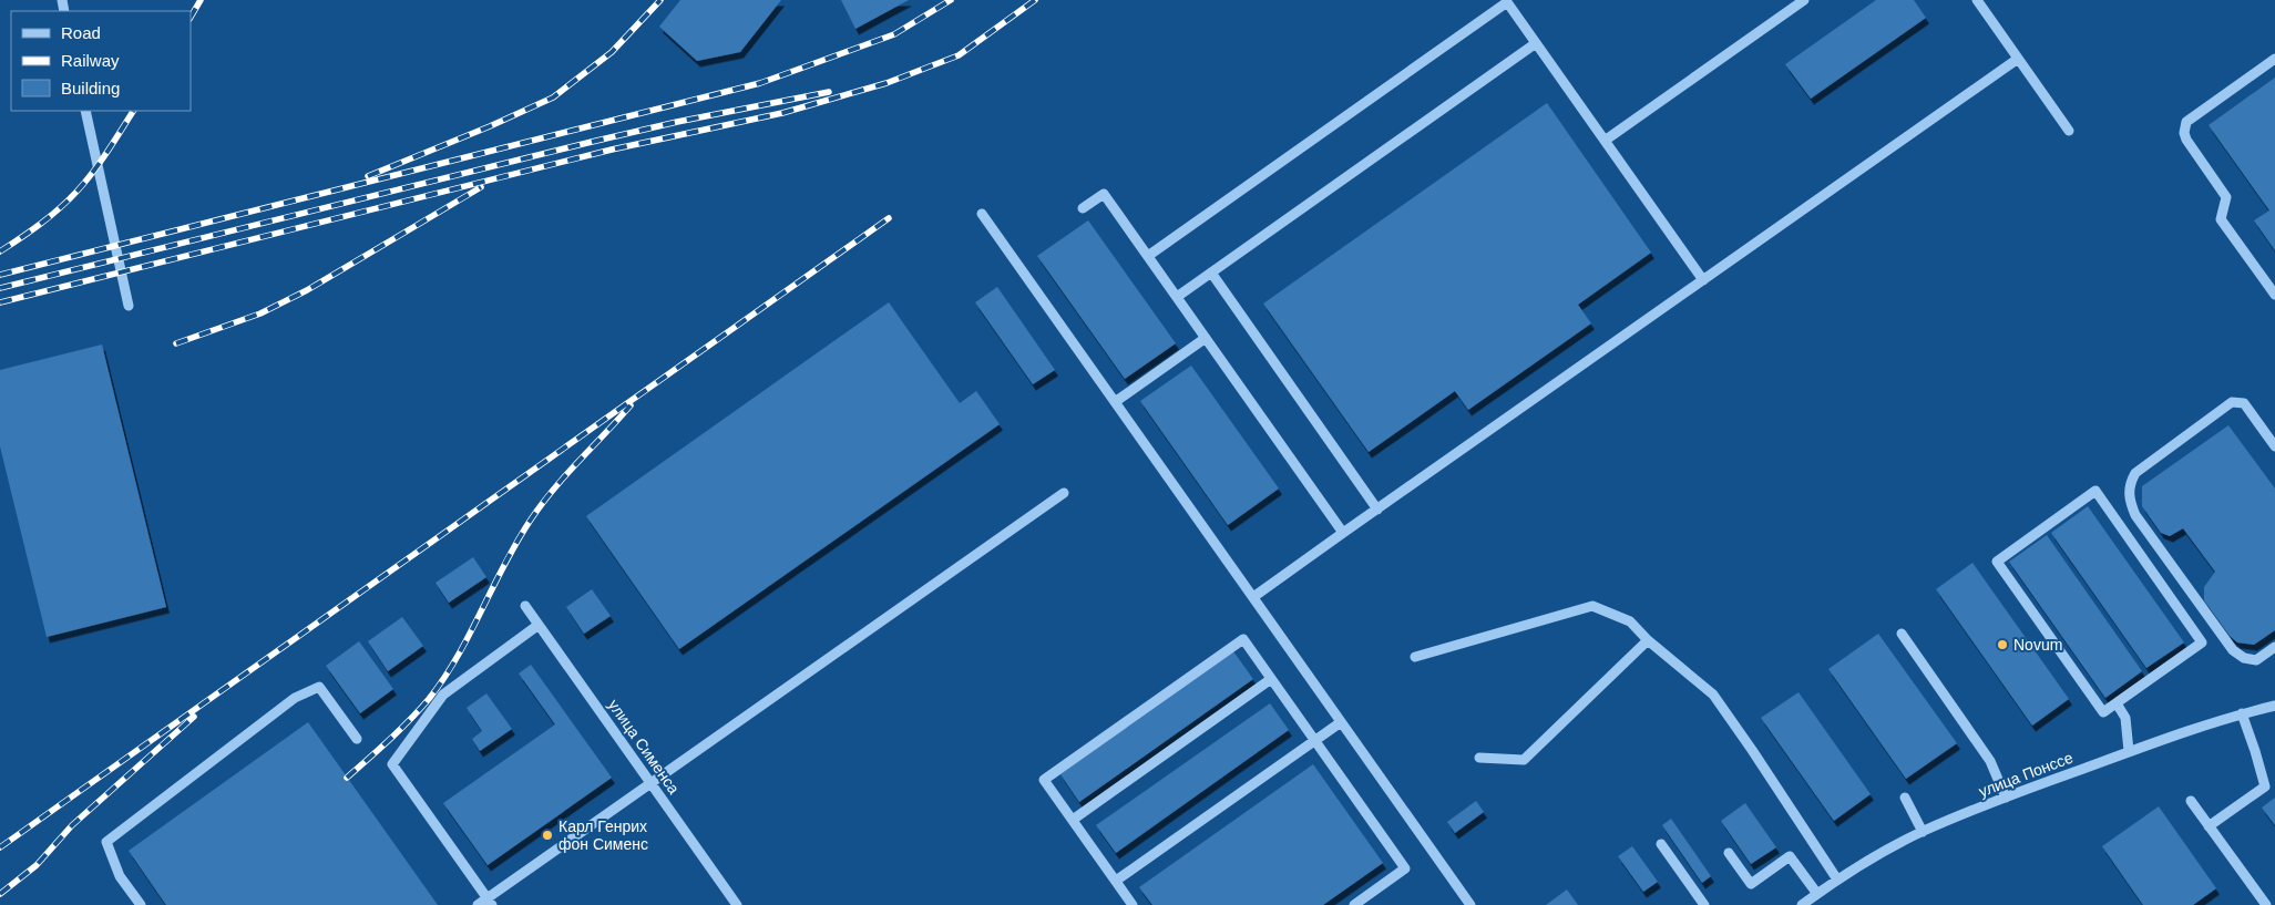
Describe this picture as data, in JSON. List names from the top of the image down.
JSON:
{
  "streets": {
    "street": ["улица Сименса", "улица Понссе"]
  },
  "places": ["Novum", "Карл Генрих фон Сименс"],
  "legend": ["Road", "Railway", "Building"]
}
